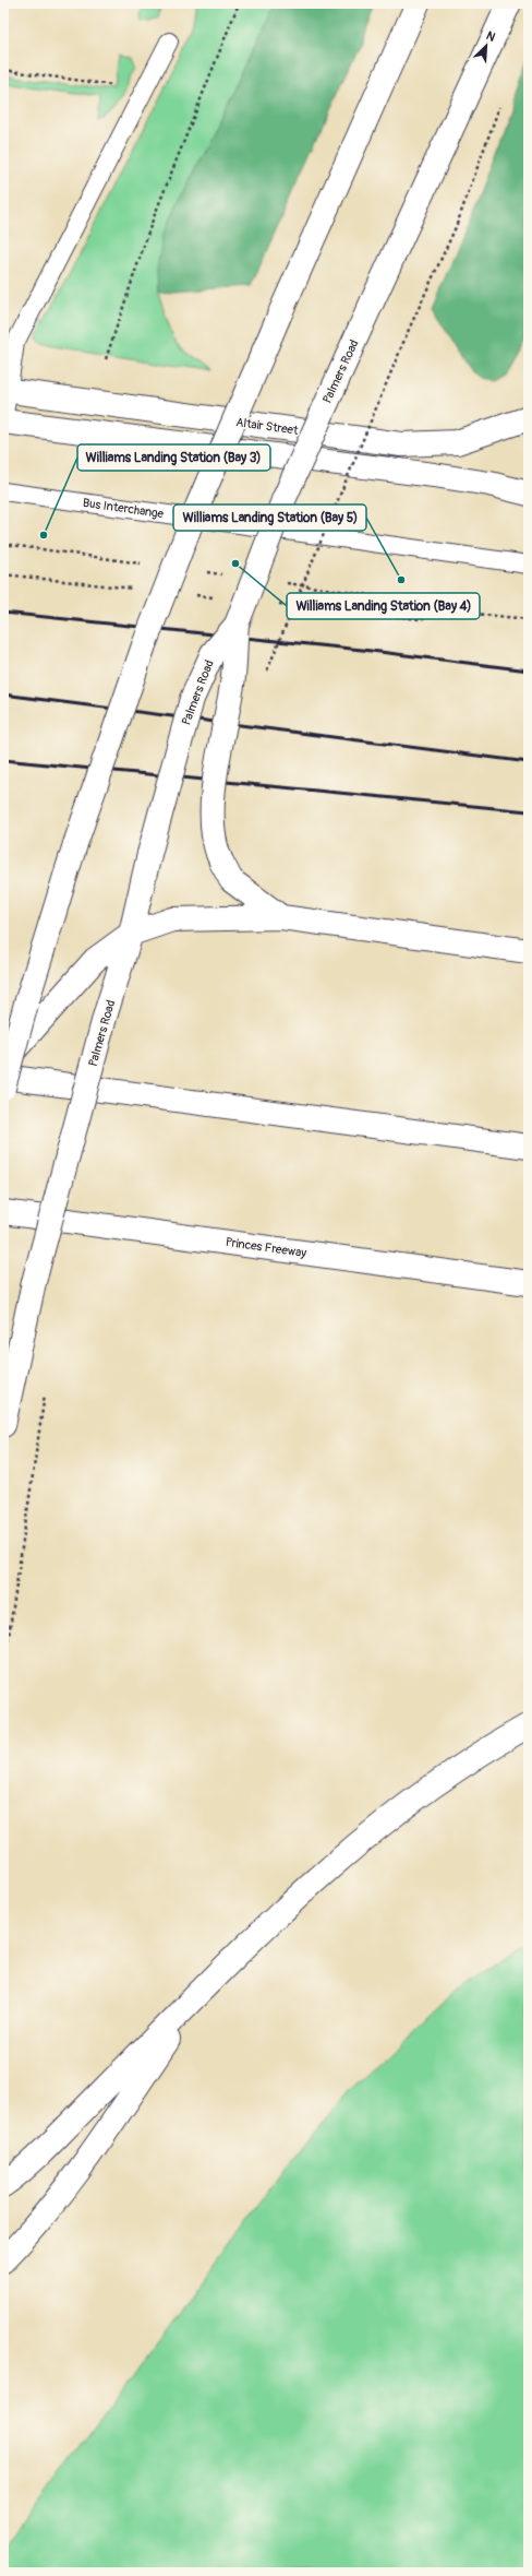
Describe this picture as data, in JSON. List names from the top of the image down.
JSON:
{
  "streets": {
    "main road": ["Palmers Road", "Altair Street", "Princes Freeway"],
    "lane": ["Bus Interchange"]
  },
  "places": ["Williams Landing Station (Bay 3)", "Williams Landing Station (Bay 4)", "Williams Landing Station (Bay 5)"],
  "north": "top right"
}
